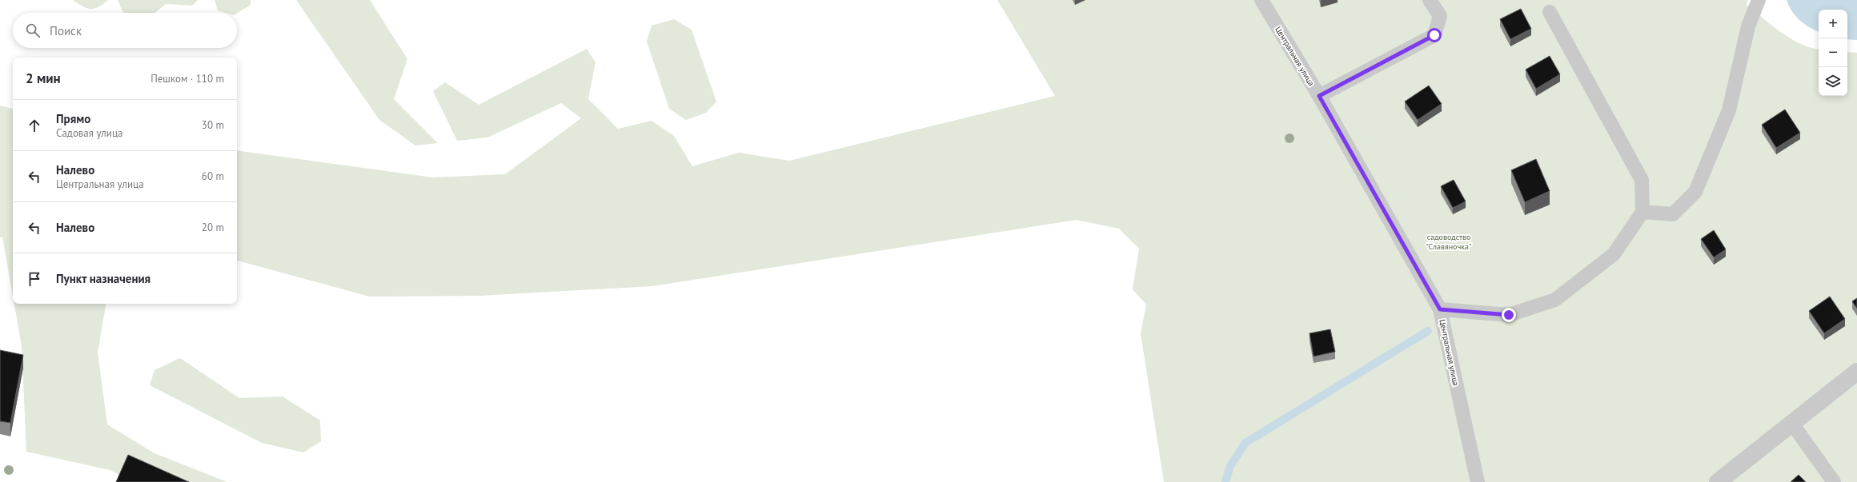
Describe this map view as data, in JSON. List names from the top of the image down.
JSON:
{
  "streets": {
    "lane": ["Центральная улица"]
  },
  "parks": ["садоводство \"Славяночка\""],
  "page": {
    "map_buttons": ["+", "−"],
    "search": "Поиск",
    "heading": ["2 мин", "Пешком · 110 m"],
    "list": [
      ["Прямо", "Садовая улица", "30 m"],
      ["Налево", "Центральная улица", "60 m"],
      ["Налево", "20 m"],
      "Пункт назначения"
    ]
  }
}
